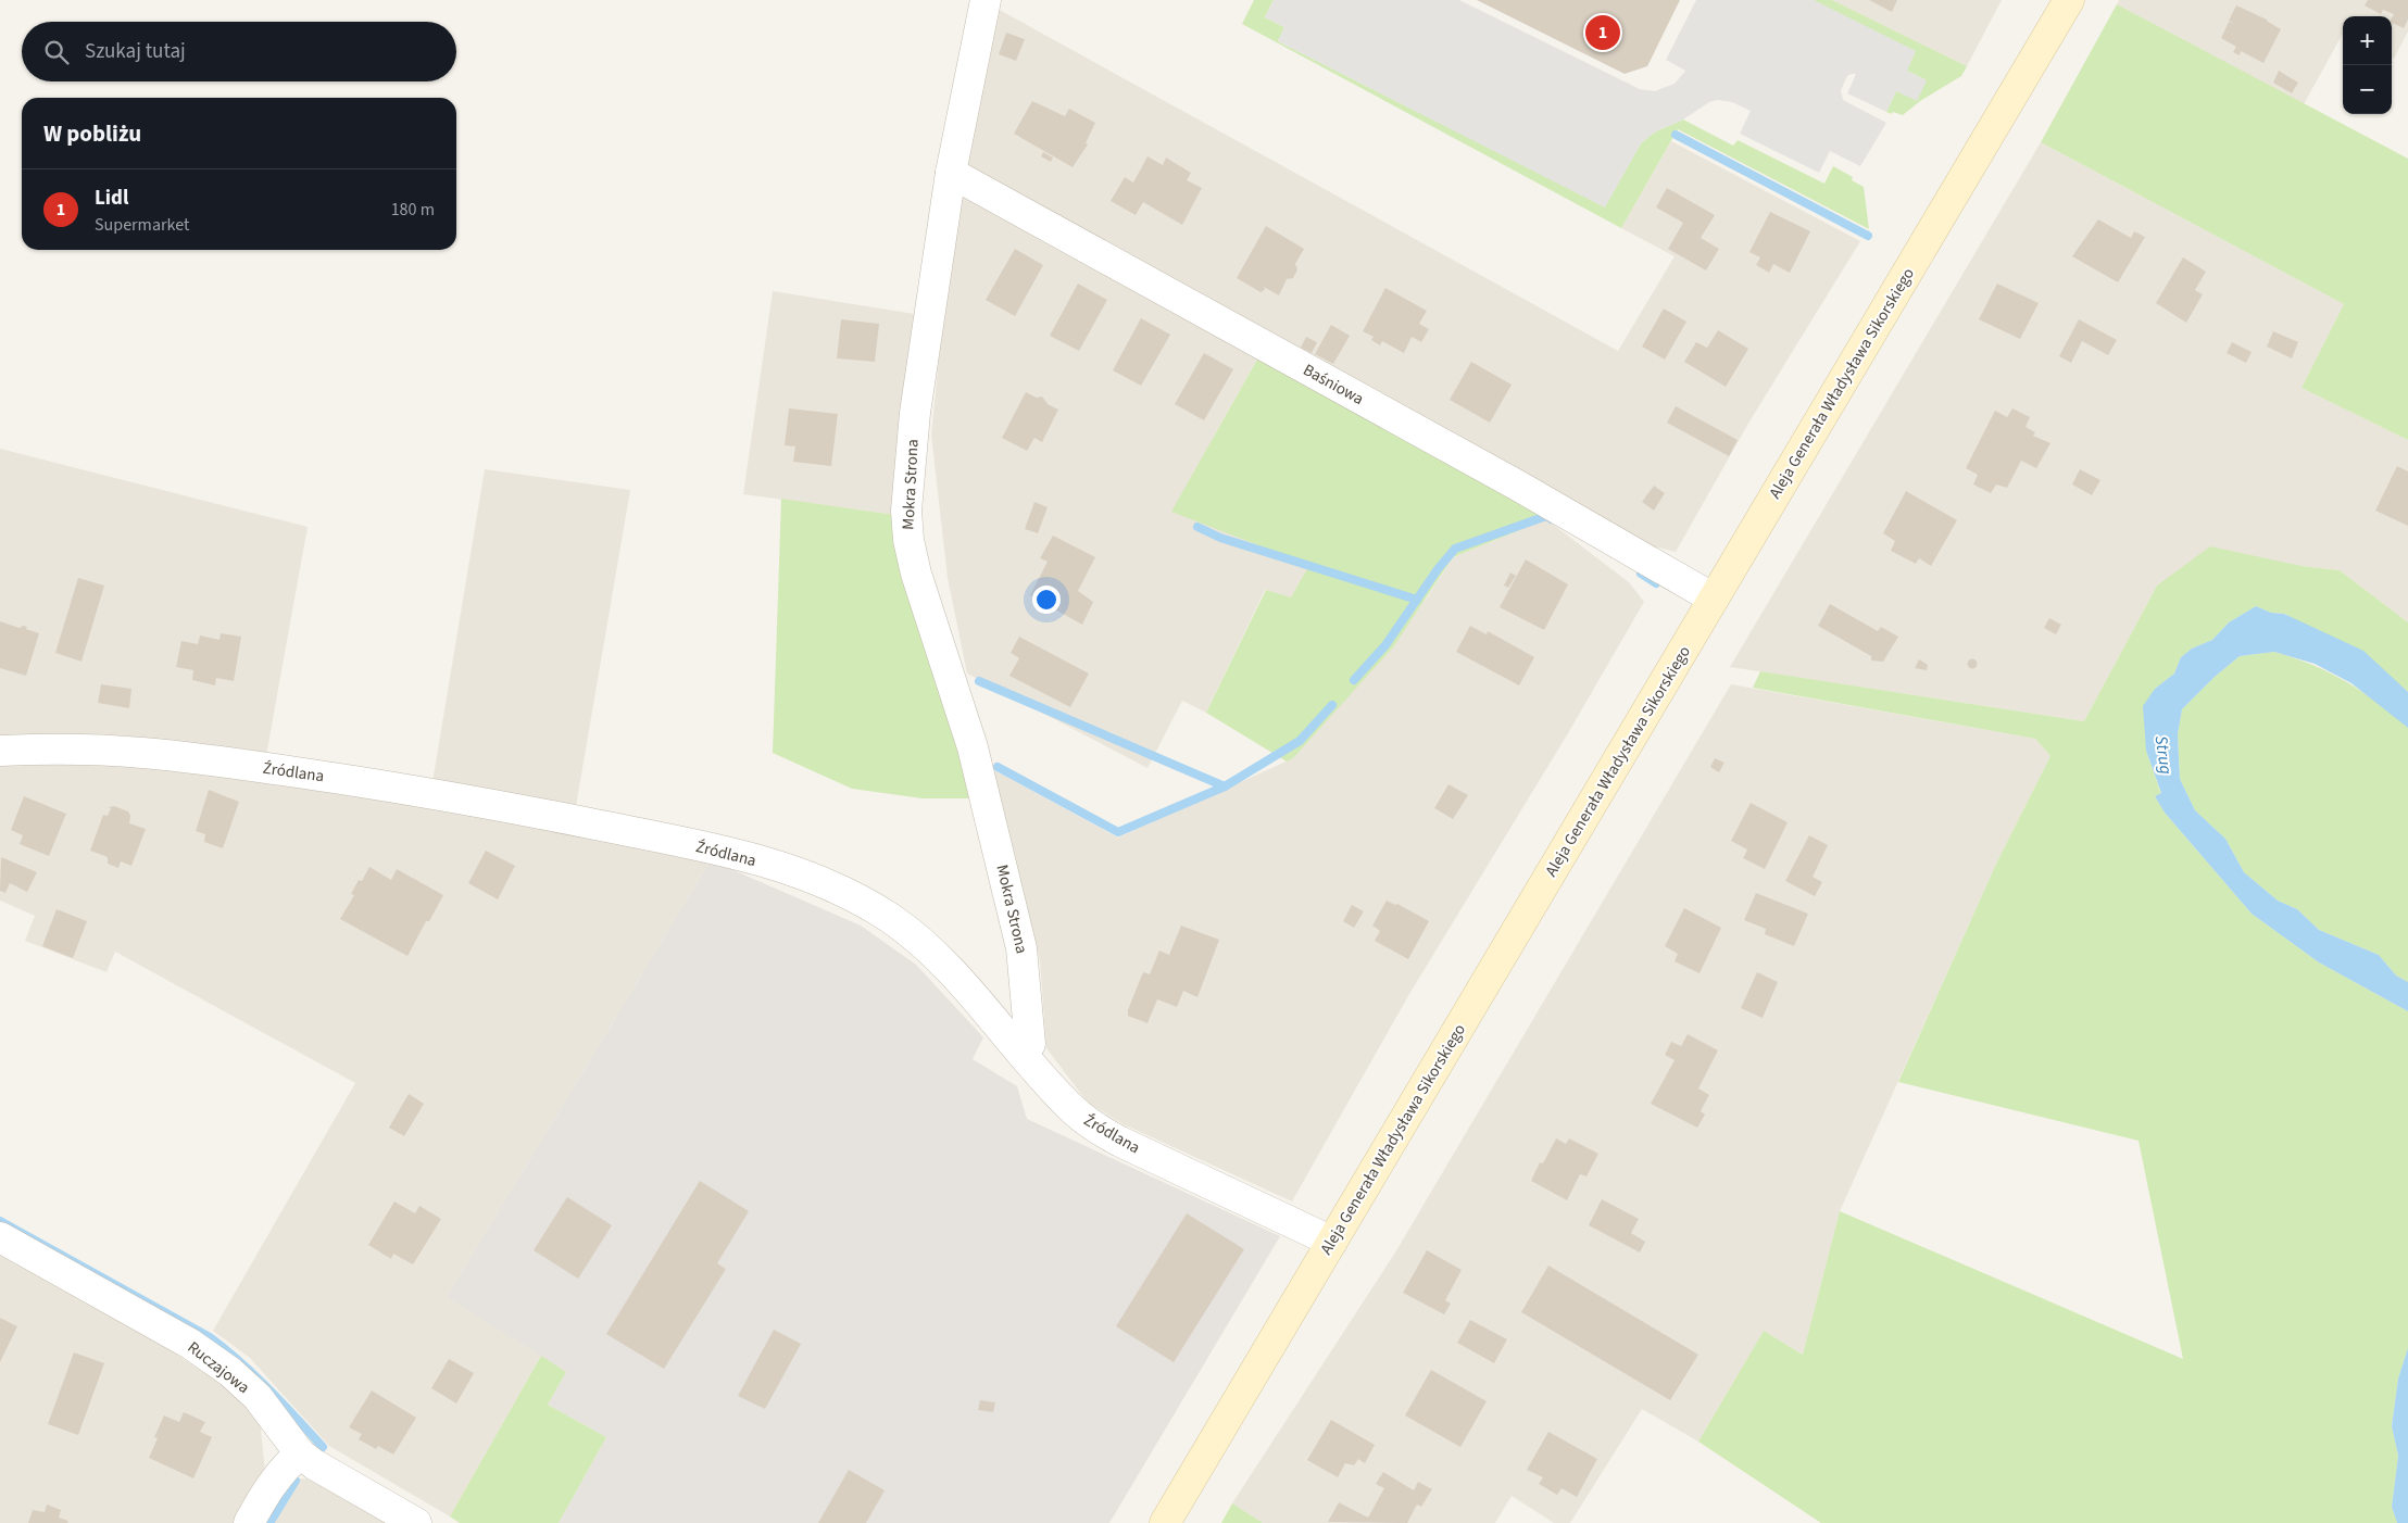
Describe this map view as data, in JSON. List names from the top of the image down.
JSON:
{
  "streets": {
    "main road": ["Aleja Generała Władysława Sikorskiego"],
    "street": [
      "Baśniowa",
      "Mokra Strona",
      "Źródlana",
      "Ruczajowa"
    ]
  },
  "crossings": [
    ["Aleja Generała Władysława Sikorskiego", "Baśniowa"],
    ["Aleja Generała Władysława Sikorskiego", "Źródlana"],
    ["Baśniowa", "Mokra Strona"],
    ["Mokra Strona", "Źródlana"]
  ],
  "water": ["Strug"],
  "page": {
    "pins": "1",
    "map_buttons": ["+", "−"],
    "search": "Szukaj tutaj",
    "heading": "W pobliżu",
    "list": [
      {
        "mark": "1",
        "name": "Lidl",
        "note": "Supermarket",
        "value": "180 m"
      }
    ]
  }
}
